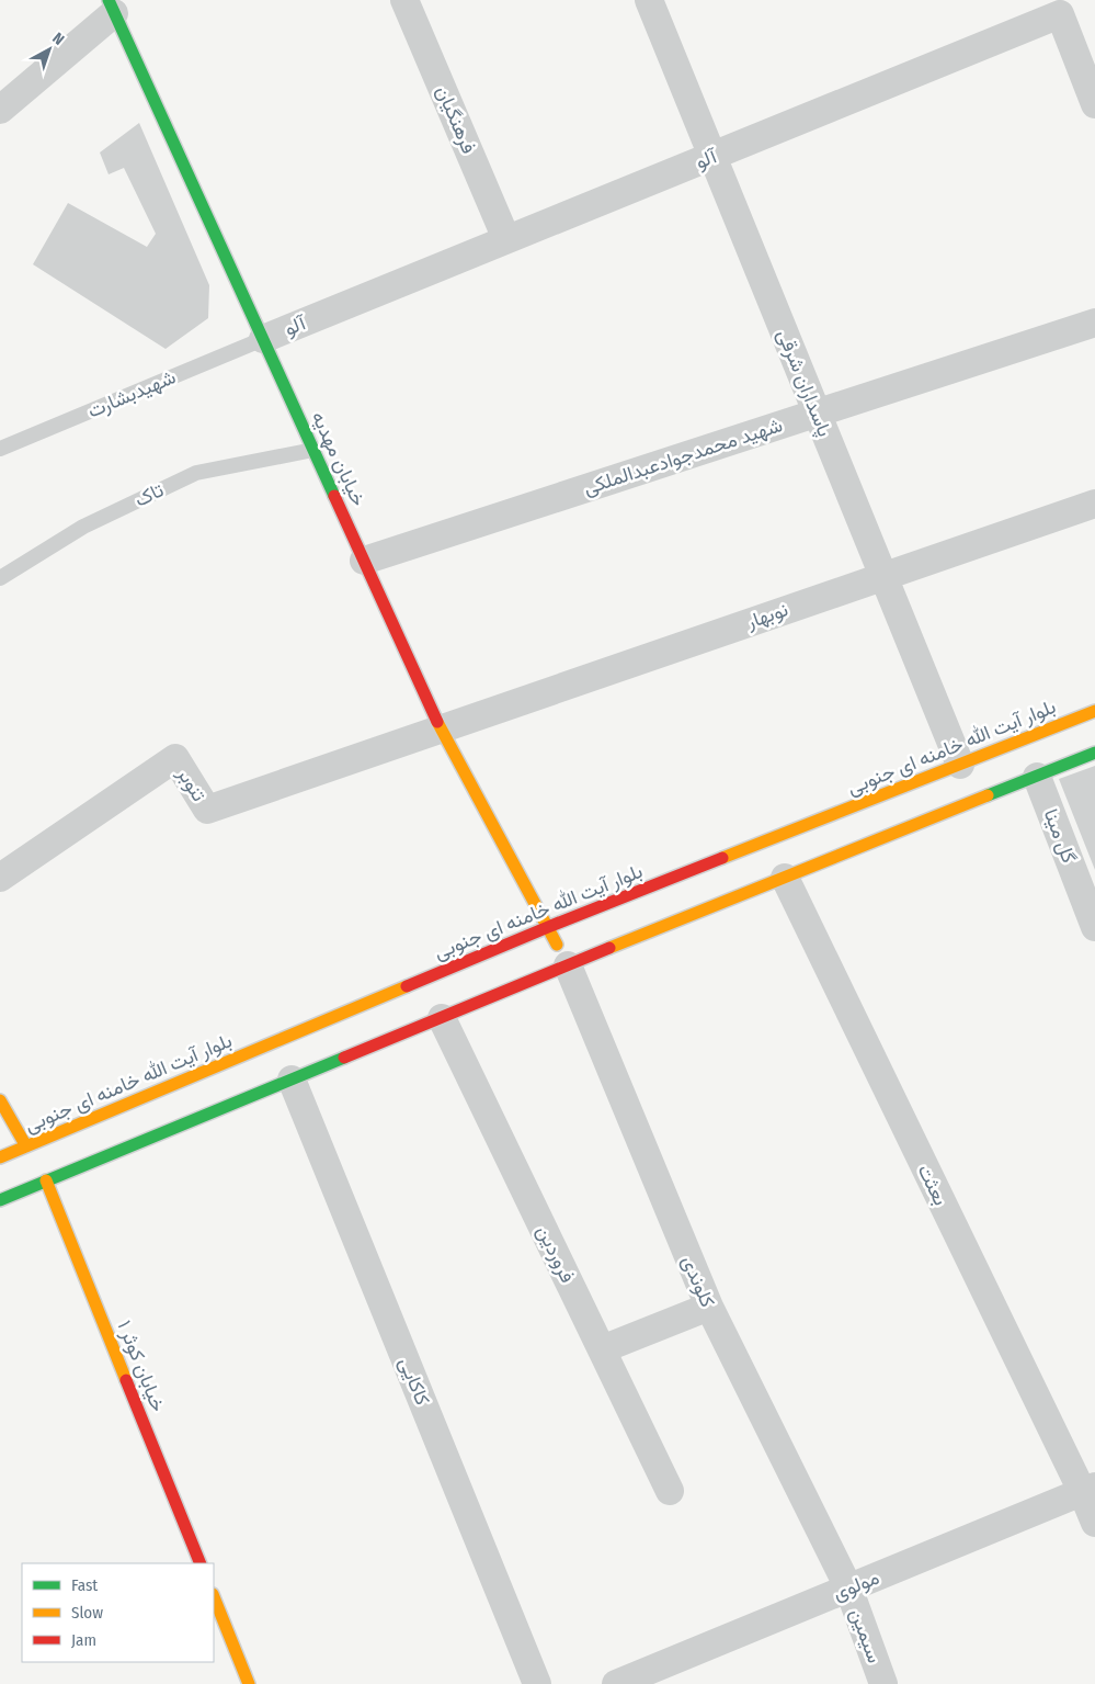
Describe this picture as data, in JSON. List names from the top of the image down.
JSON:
{
  "streets": {
    "main road": ["خیابان مهدیه", "بلوار آیت الله خامنه ای جنوبی", "خیابان کوثر ۱"],
    "street": [
      "فرهنگیان",
      "آلو",
      "پاسداران شرقی",
      "شهید محمدجوادعبدالملکی",
      "نوبهار",
      "تنوبر",
      "گل مینا",
      "بعثت",
      "فروردین",
      "کلوندی",
      "کاکایی",
      "مولوی",
      "سیمین"
    ],
    "lane": ["شهیدبشارت", "تاک"]
  },
  "crossings": [
    ["فرهنگیان", "آلو"],
    ["آلو", "پاسداران شرقی"],
    ["آلو", "شهیدبشارت"],
    ["آلو", "خیابان مهدیه"],
    ["پاسداران شرقی", "شهید محمدجوادعبدالملکی"],
    ["پاسداران شرقی", "نوبهار"],
    ["پاسداران شرقی", "بلوار آیت الله خامنه ای جنوبی"],
    ["شهیدبشارت", "خیابان مهدیه"],
    ["شهید محمدجوادعبدالملکی", "خیابان مهدیه"],
    ["خیابان مهدیه", "تاک"],
    ["خیابان مهدیه", "نوبهار"],
    ["خیابان مهدیه", "بلوار آیت الله خامنه ای جنوبی"],
    ["خیابان مهدیه", "تنوبر"],
    ["خیابان مهدیه", "کلوندی"],
    ["نوبهار", "تنوبر"],
    ["بعثت", "مولوی"],
    ["کلوندی", "مولوی"],
    ["کلوندی", "سیمین"],
    ["مولوی", "سیمین"]
  ],
  "legend": ["Fast", "Slow", "Jam"],
  "north": "top right"
}
